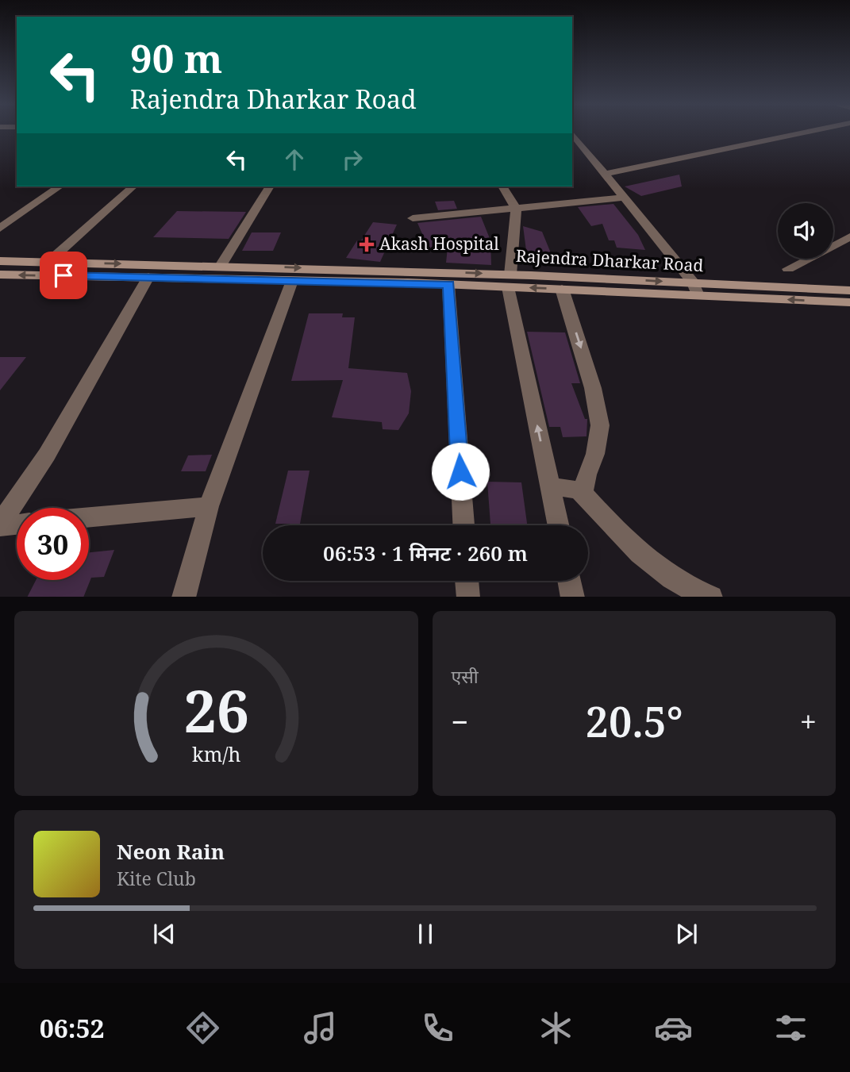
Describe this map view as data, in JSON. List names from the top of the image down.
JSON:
{
  "streets": {
    "main road": ["Rajendra Dharkar Road"]
  },
  "places": {
    "health": ["Akash Hospital"]
  },
  "page": {
    "turn": ["90 m", "Rajendra Dharkar Road"],
    "limit": "30",
    "trip": "06:53 · 1 मिनट · 260 m",
    "tile": "एसी",
    "heat": ["−", "20.5°", "+"],
    "song": ["Neon Rain", "Kite Club"],
    "tabs": "06:52",
    "gauge": ["26", "km/h"]
  }
}
